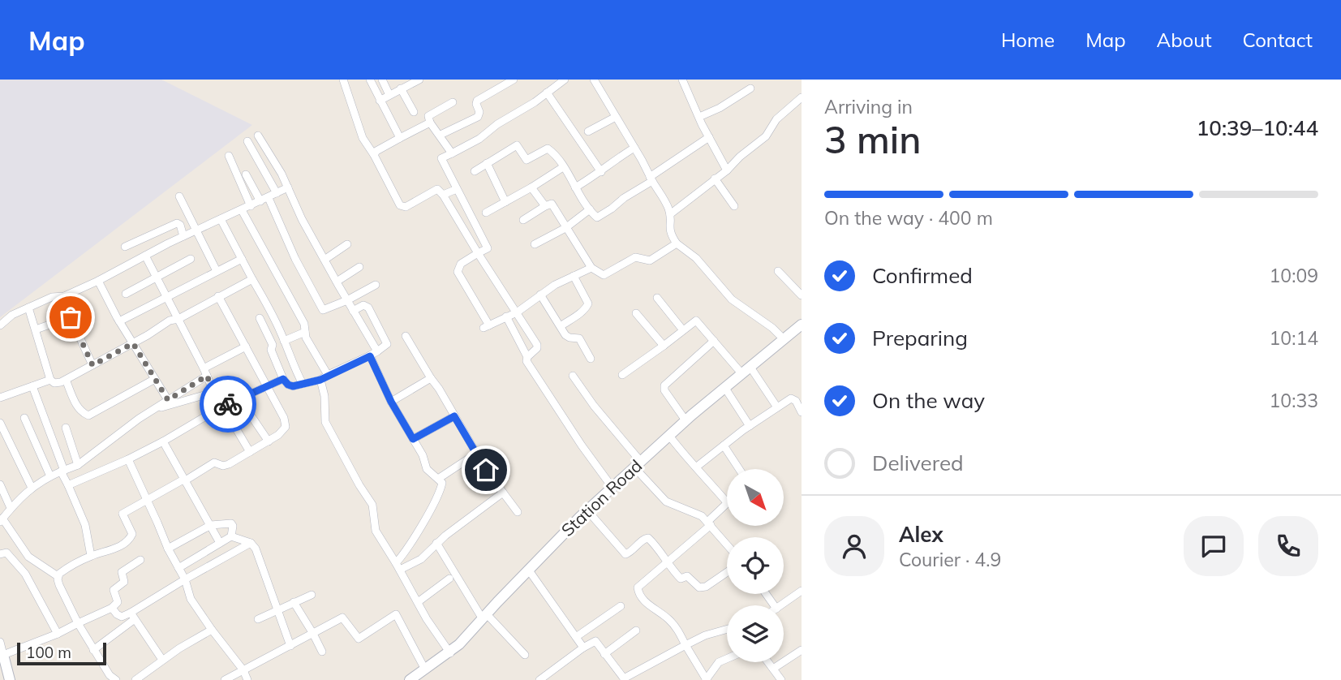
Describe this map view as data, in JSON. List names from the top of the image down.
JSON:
{
  "streets": {
    "main road": ["Station Road"]
  },
  "scale_bar": "100 m",
  "north": "bottom right",
  "page": {
    "header": "Map",
    "nav": [
      "Home",
      "Map",
      "About",
      "Contact"
    ],
    "heading": ["3 min", "Arriving in", "10:39–10:44"],
    "panel": ["Alex", "Courier · 4.9"],
    "bar": "On the way · 400 m",
    "list": [
      ["Confirmed", "10:09"],
      ["Preparing", "10:14"],
      ["On the way", "10:33"],
      "Delivered"
    ],
    "scale": "100 m"
  }
}
